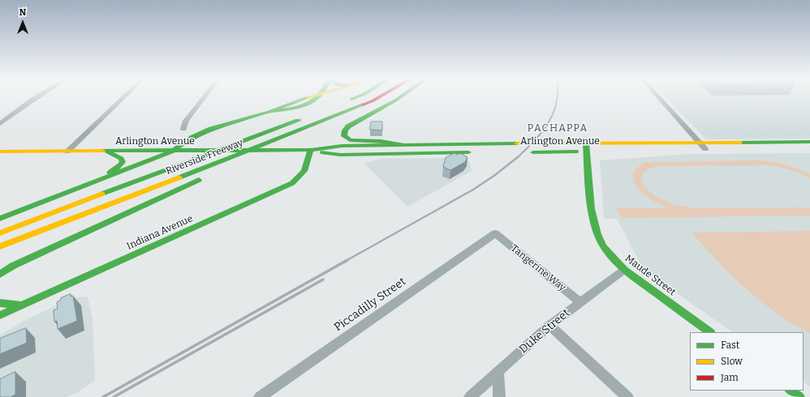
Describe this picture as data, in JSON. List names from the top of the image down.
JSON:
{
  "streets": {
    "main road": [
      "Arlington Avenue",
      "Riverside Freeway",
      "Indiana Avenue",
      "Maude Street"
    ],
    "street": ["Tangerine Way", "Piccadilly Street", "Duke Street"]
  },
  "crossings": [
    ["Arlington Avenue", "Indiana Avenue"],
    ["Arlington Avenue", "Maude Street"],
    ["Tangerine Way", "Piccadilly Street"],
    ["Tangerine Way", "Duke Street"],
    ["Maude Street", "Duke Street"]
  ],
  "districts": ["PACHAPPA"],
  "legend": ["Fast", "Slow", "Jam"],
  "north": "top"
}
